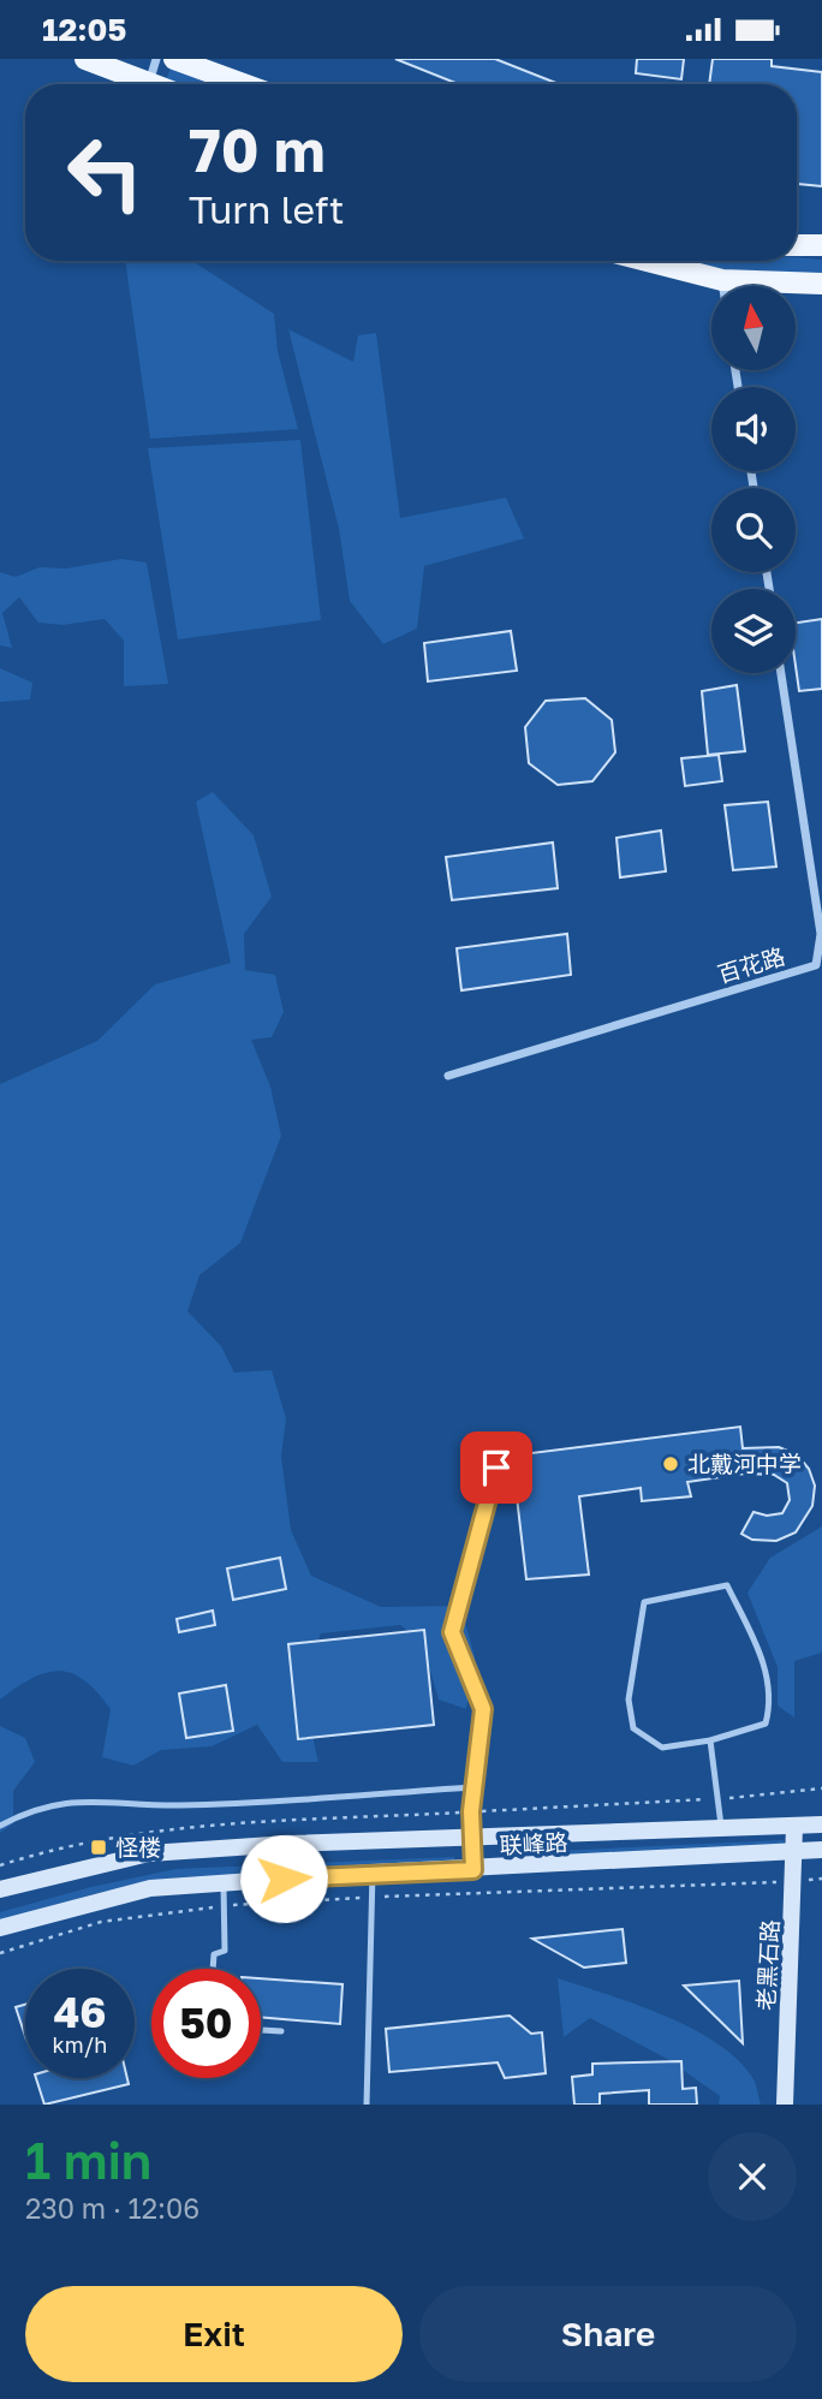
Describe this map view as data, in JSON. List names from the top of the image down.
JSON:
{
  "streets": {
    "main road": ["联峰路", "老黑石路"],
    "street": ["百花路"]
  },
  "crossings": [
    ["联峰路", "老黑石路"]
  ],
  "places": {
    "other": ["北戴河中学"],
    "transit": ["怪楼"]
  },
  "north": "top",
  "page": {
    "status": "12:05",
    "turn": ["70 m", "Turn left"],
    "speed": "46 km/h",
    "limit": "50",
    "heading": ["1 min", "230 m · 12:06"],
    "buttons": ["Exit", "Share"]
  }
}
